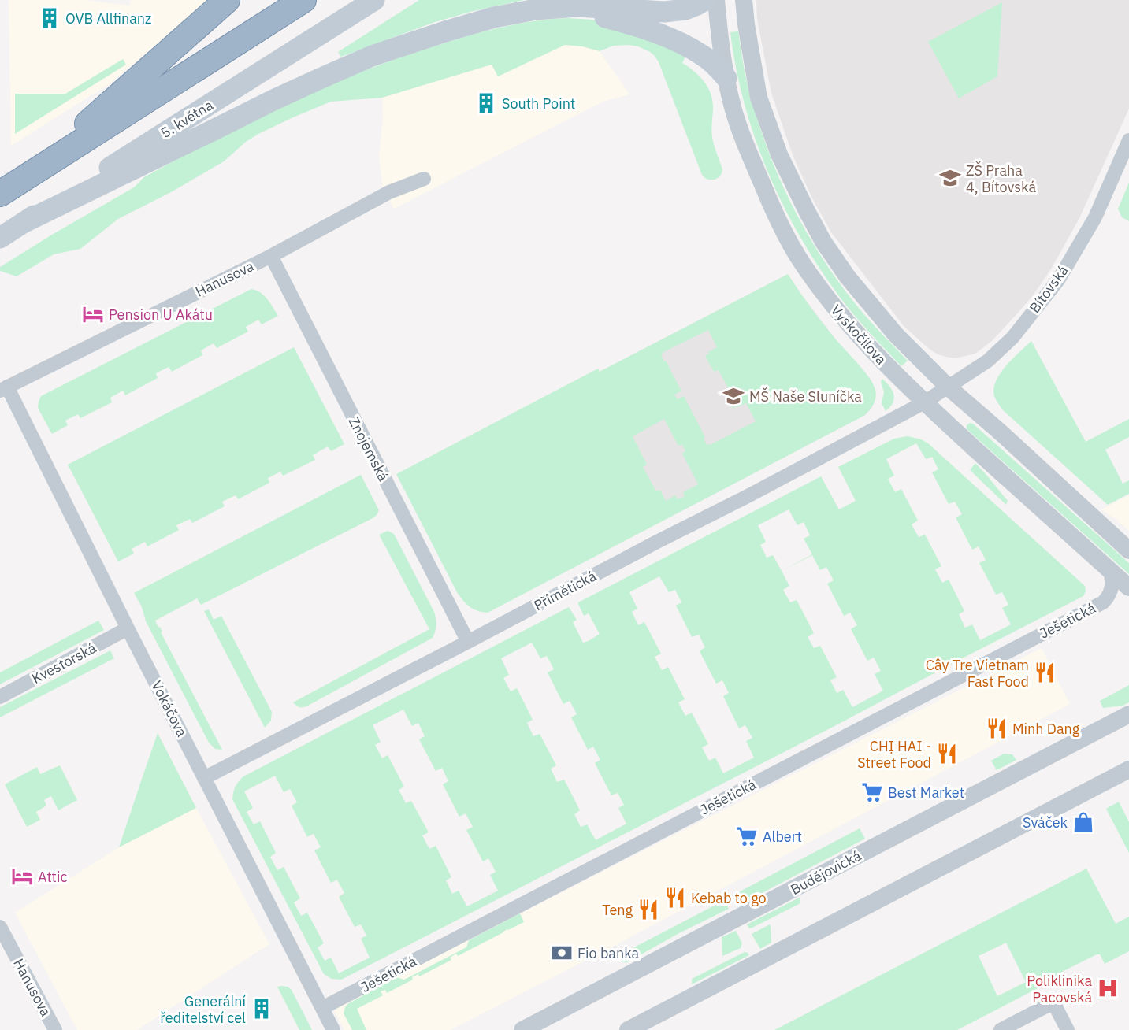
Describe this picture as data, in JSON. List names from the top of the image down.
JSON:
{
  "streets": {
    "main road": ["5. května"],
    "street": [
      "Hanusova",
      "Bítovská",
      "Vyskočilova",
      "Znojemská",
      "Přímětická",
      "Ješetická",
      "Kvestorská",
      "Vokáčova",
      "Budějovická"
    ]
  },
  "crossings": [
    ["Hanusova", "Znojemská"],
    ["Hanusova", "Vokáčova"],
    ["Bítovská", "Vyskočilova"],
    ["Bítovská", "Přímětická"],
    ["Vyskočilova", "Přímětická"],
    ["Vyskočilova", "Ješetická"],
    ["Znojemská", "Přímětická"],
    ["Přímětická", "Vokáčova"],
    ["Ješetická", "Vokáčova"],
    ["Kvestorská", "Vokáčova"]
  ],
  "places": {
    "building": ["OVB Allfinanz", "South Point", "Generální ředitelství cel"],
    "school or university": ["ZŠ Praha 4, Bítovská", "MŠ Naše Sluníčka"],
    "hotel": ["Pension U Akátu", "Attic"],
    "restaurant": [
      "Cây Tre Vietnam Fast Food",
      "Minh Dang",
      "CHỊ HAI - Street Food",
      "Kebab to go",
      "Teng"
    ],
    "supermarket": ["Best Market", "Albert"],
    "shop": ["Sváček"],
    "bank": ["Fio banka"],
    "hospital": ["Poliklinika Pacovská"]
  }
}
